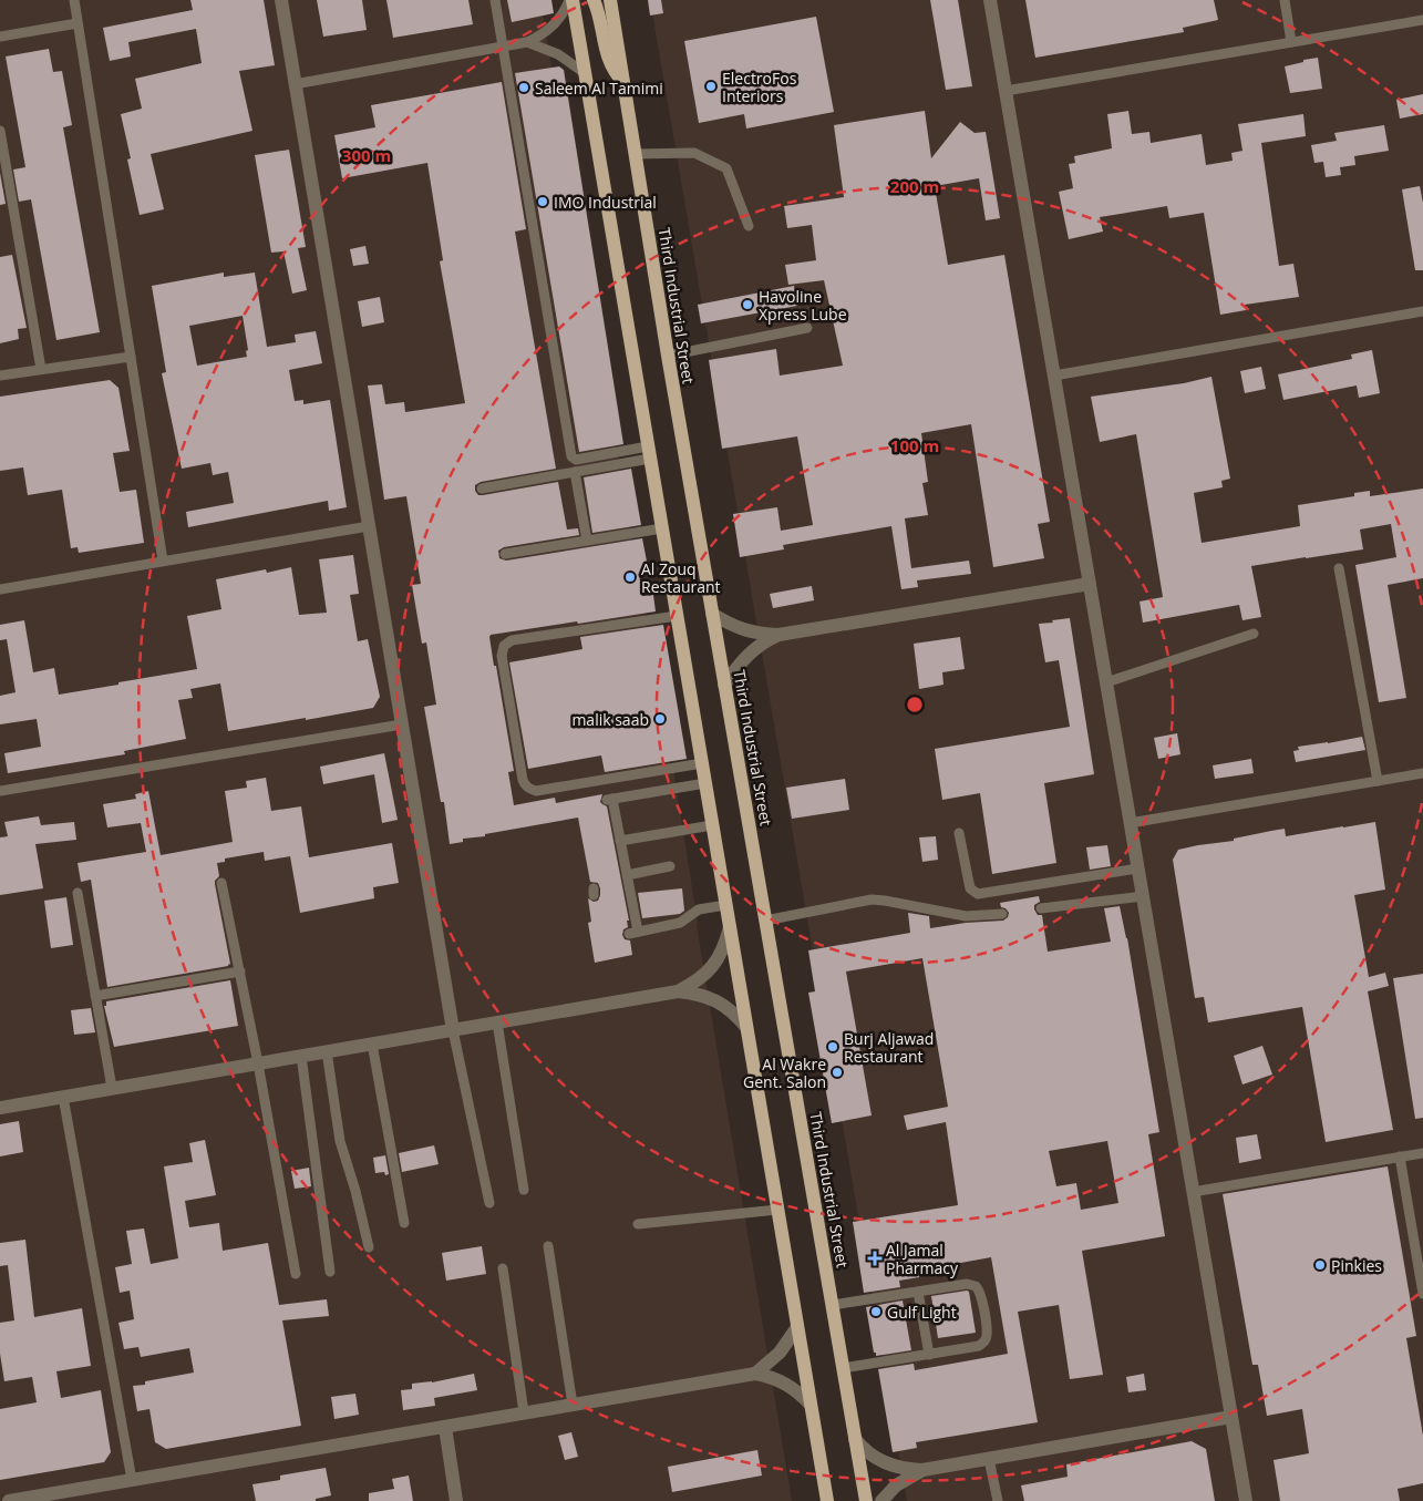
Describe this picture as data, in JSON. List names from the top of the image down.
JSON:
{
  "streets": {
    "main road": ["Third Industrial Street"]
  },
  "places": {
    "other": [
      "ElectroFos Interiors",
      "Saleem Al Tamimi",
      "IMO Industrial",
      "Havoline Xpress Lube",
      "Al Zouq Restaurant",
      "malik saab",
      "Burj Aljawad Restaurant",
      "Al Wakre Gent. Salon",
      "Pinkies",
      "Gulf Light"
    ],
    "health": ["Al Jamal Pharmacy"]
  },
  "rings": ["300 m", "200 m", "100 m"]
}
